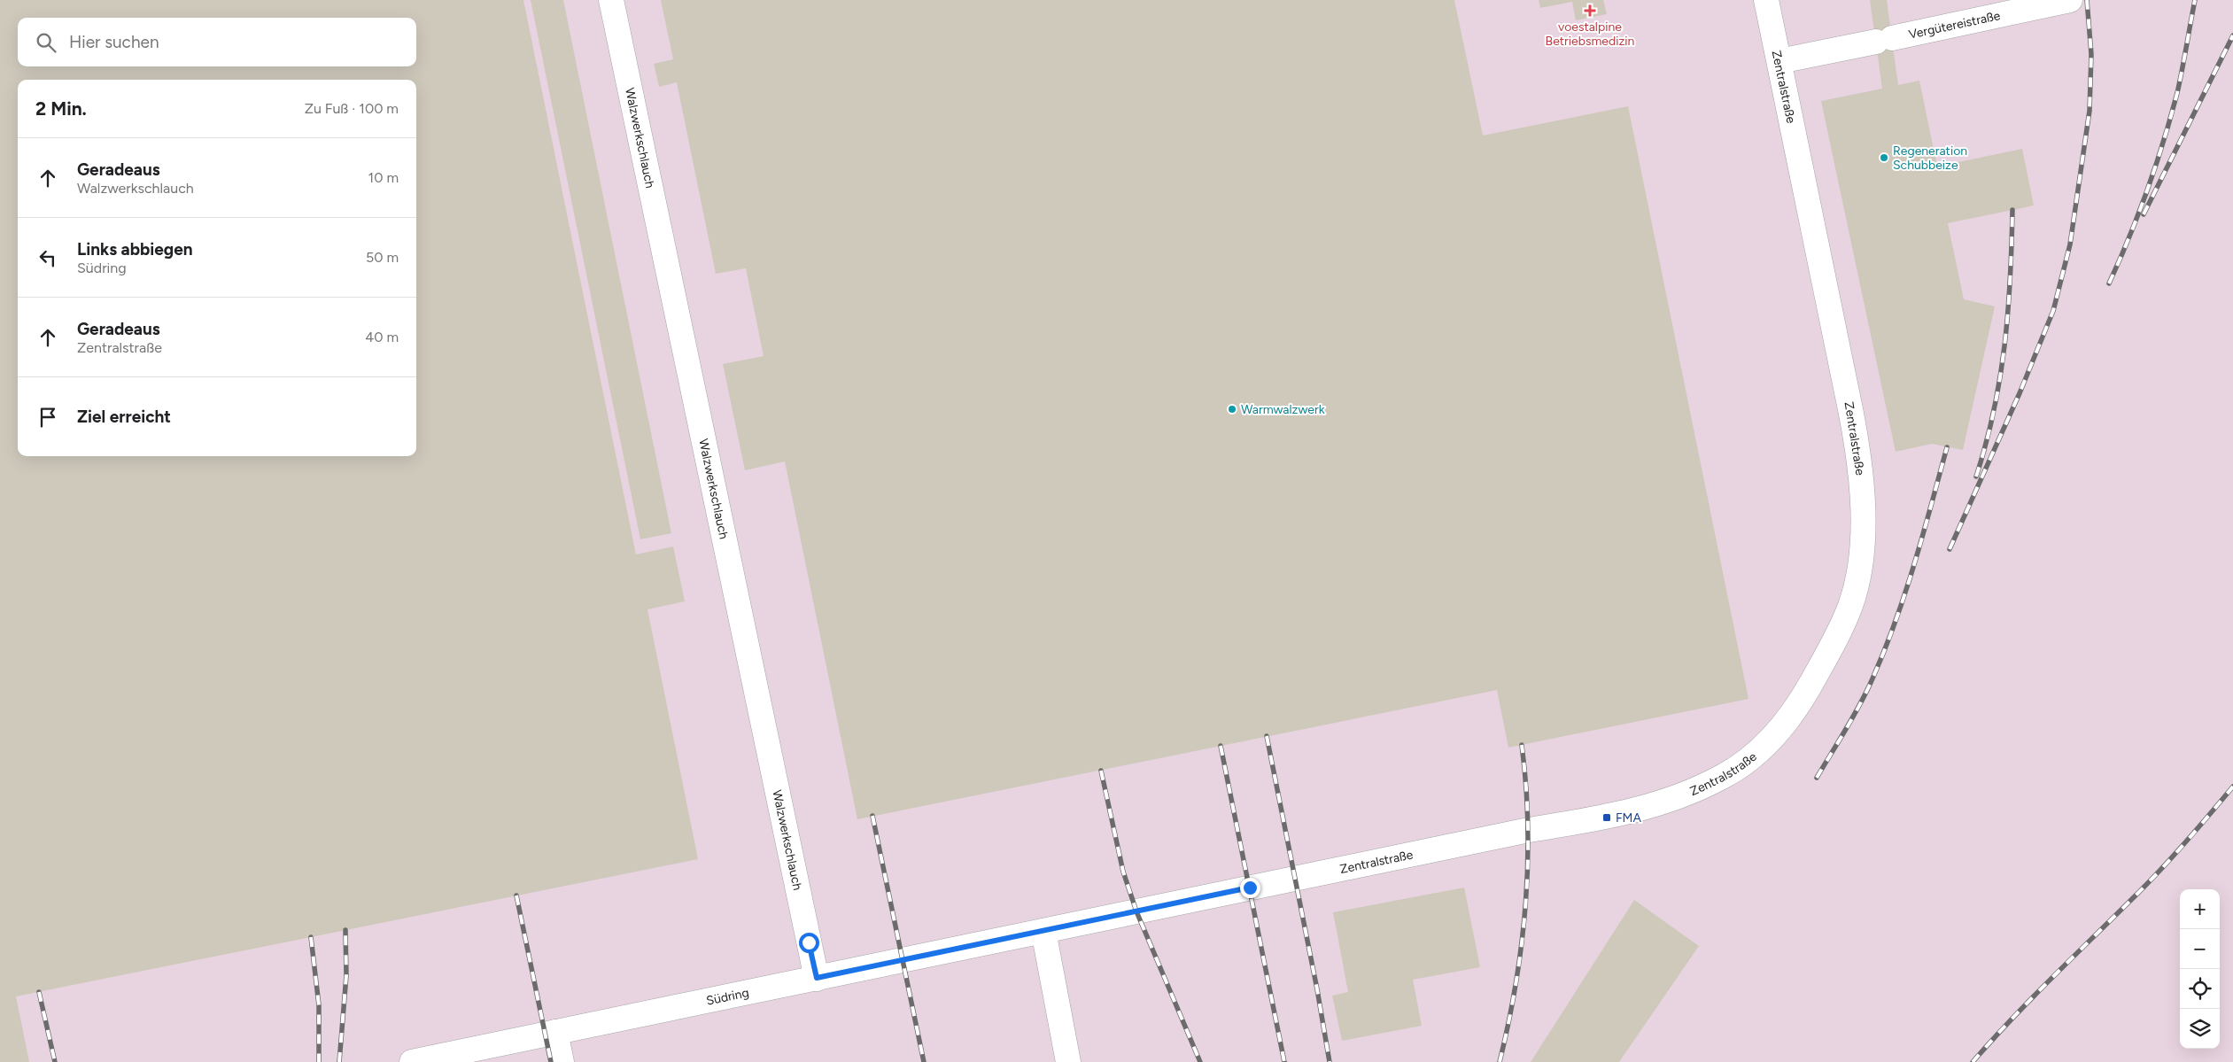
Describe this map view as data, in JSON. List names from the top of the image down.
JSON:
{
  "streets": {
    "street": [
      "Vergütereistraße",
      "Zentralstraße",
      "Walzwerkschlauch",
      "Südring"
    ]
  },
  "crossings": [
    ["Vergütereistraße", "Zentralstraße"],
    ["Zentralstraße", "Südring"],
    ["Walzwerkschlauch", "Südring"]
  ],
  "places": {
    "health": ["voestalpine Betriebsmedizin"],
    "other": ["Regeneration Schubbeize", "Warmwalzwerk"],
    "transit": ["FMA"]
  },
  "page": {
    "search": "Hier suchen",
    "heading": ["2 Min.", "Zu Fuß · 100 m"],
    "list": [
      ["Geradeaus", "Walzwerkschlauch", "10 m"],
      ["Links abbiegen", "Südring", "50 m"],
      ["Geradeaus", "Zentralstraße", "40 m"],
      "Ziel erreicht"
    ],
    "map_buttons": ["+", "−"]
  }
}
